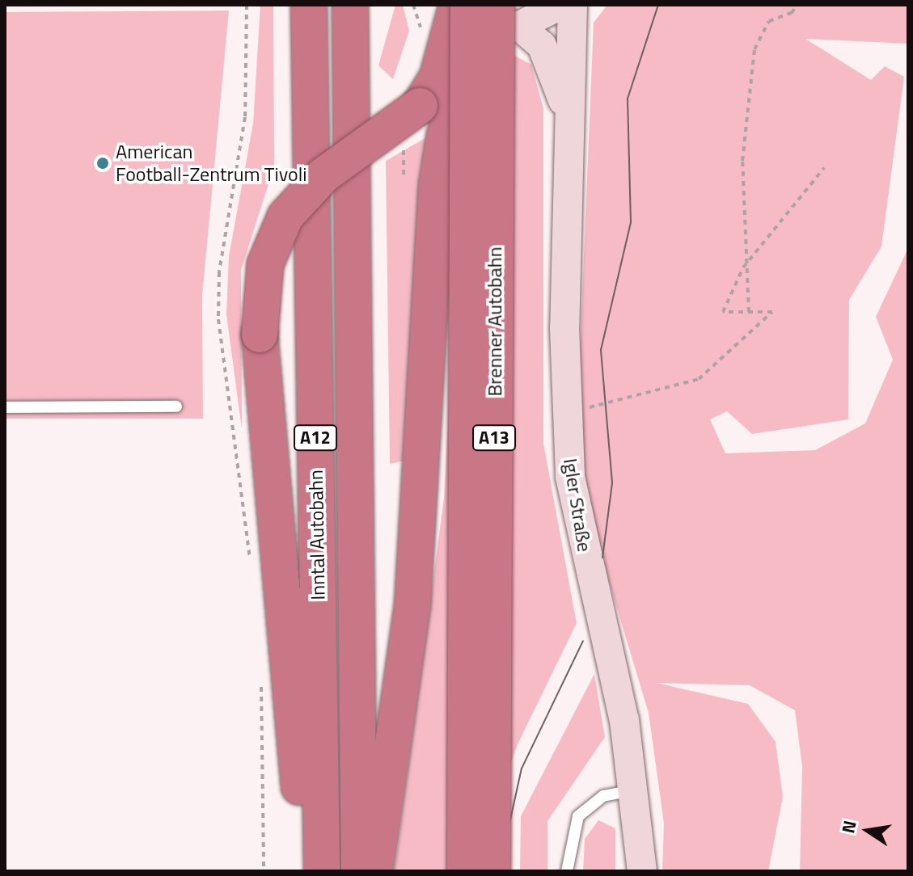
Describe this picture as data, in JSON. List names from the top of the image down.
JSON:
{
  "streets": {
    "highway": [
      "Brenner Autobahn",
      "A12",
      "A13",
      "Inntal Autobahn"
    ],
    "main road": ["Igler Straße"]
  },
  "crossings": [
    ["Brenner Autobahn", "Igler Straße"]
  ],
  "places": ["American Football-Zentrum Tivoli"],
  "north": "left"
}
